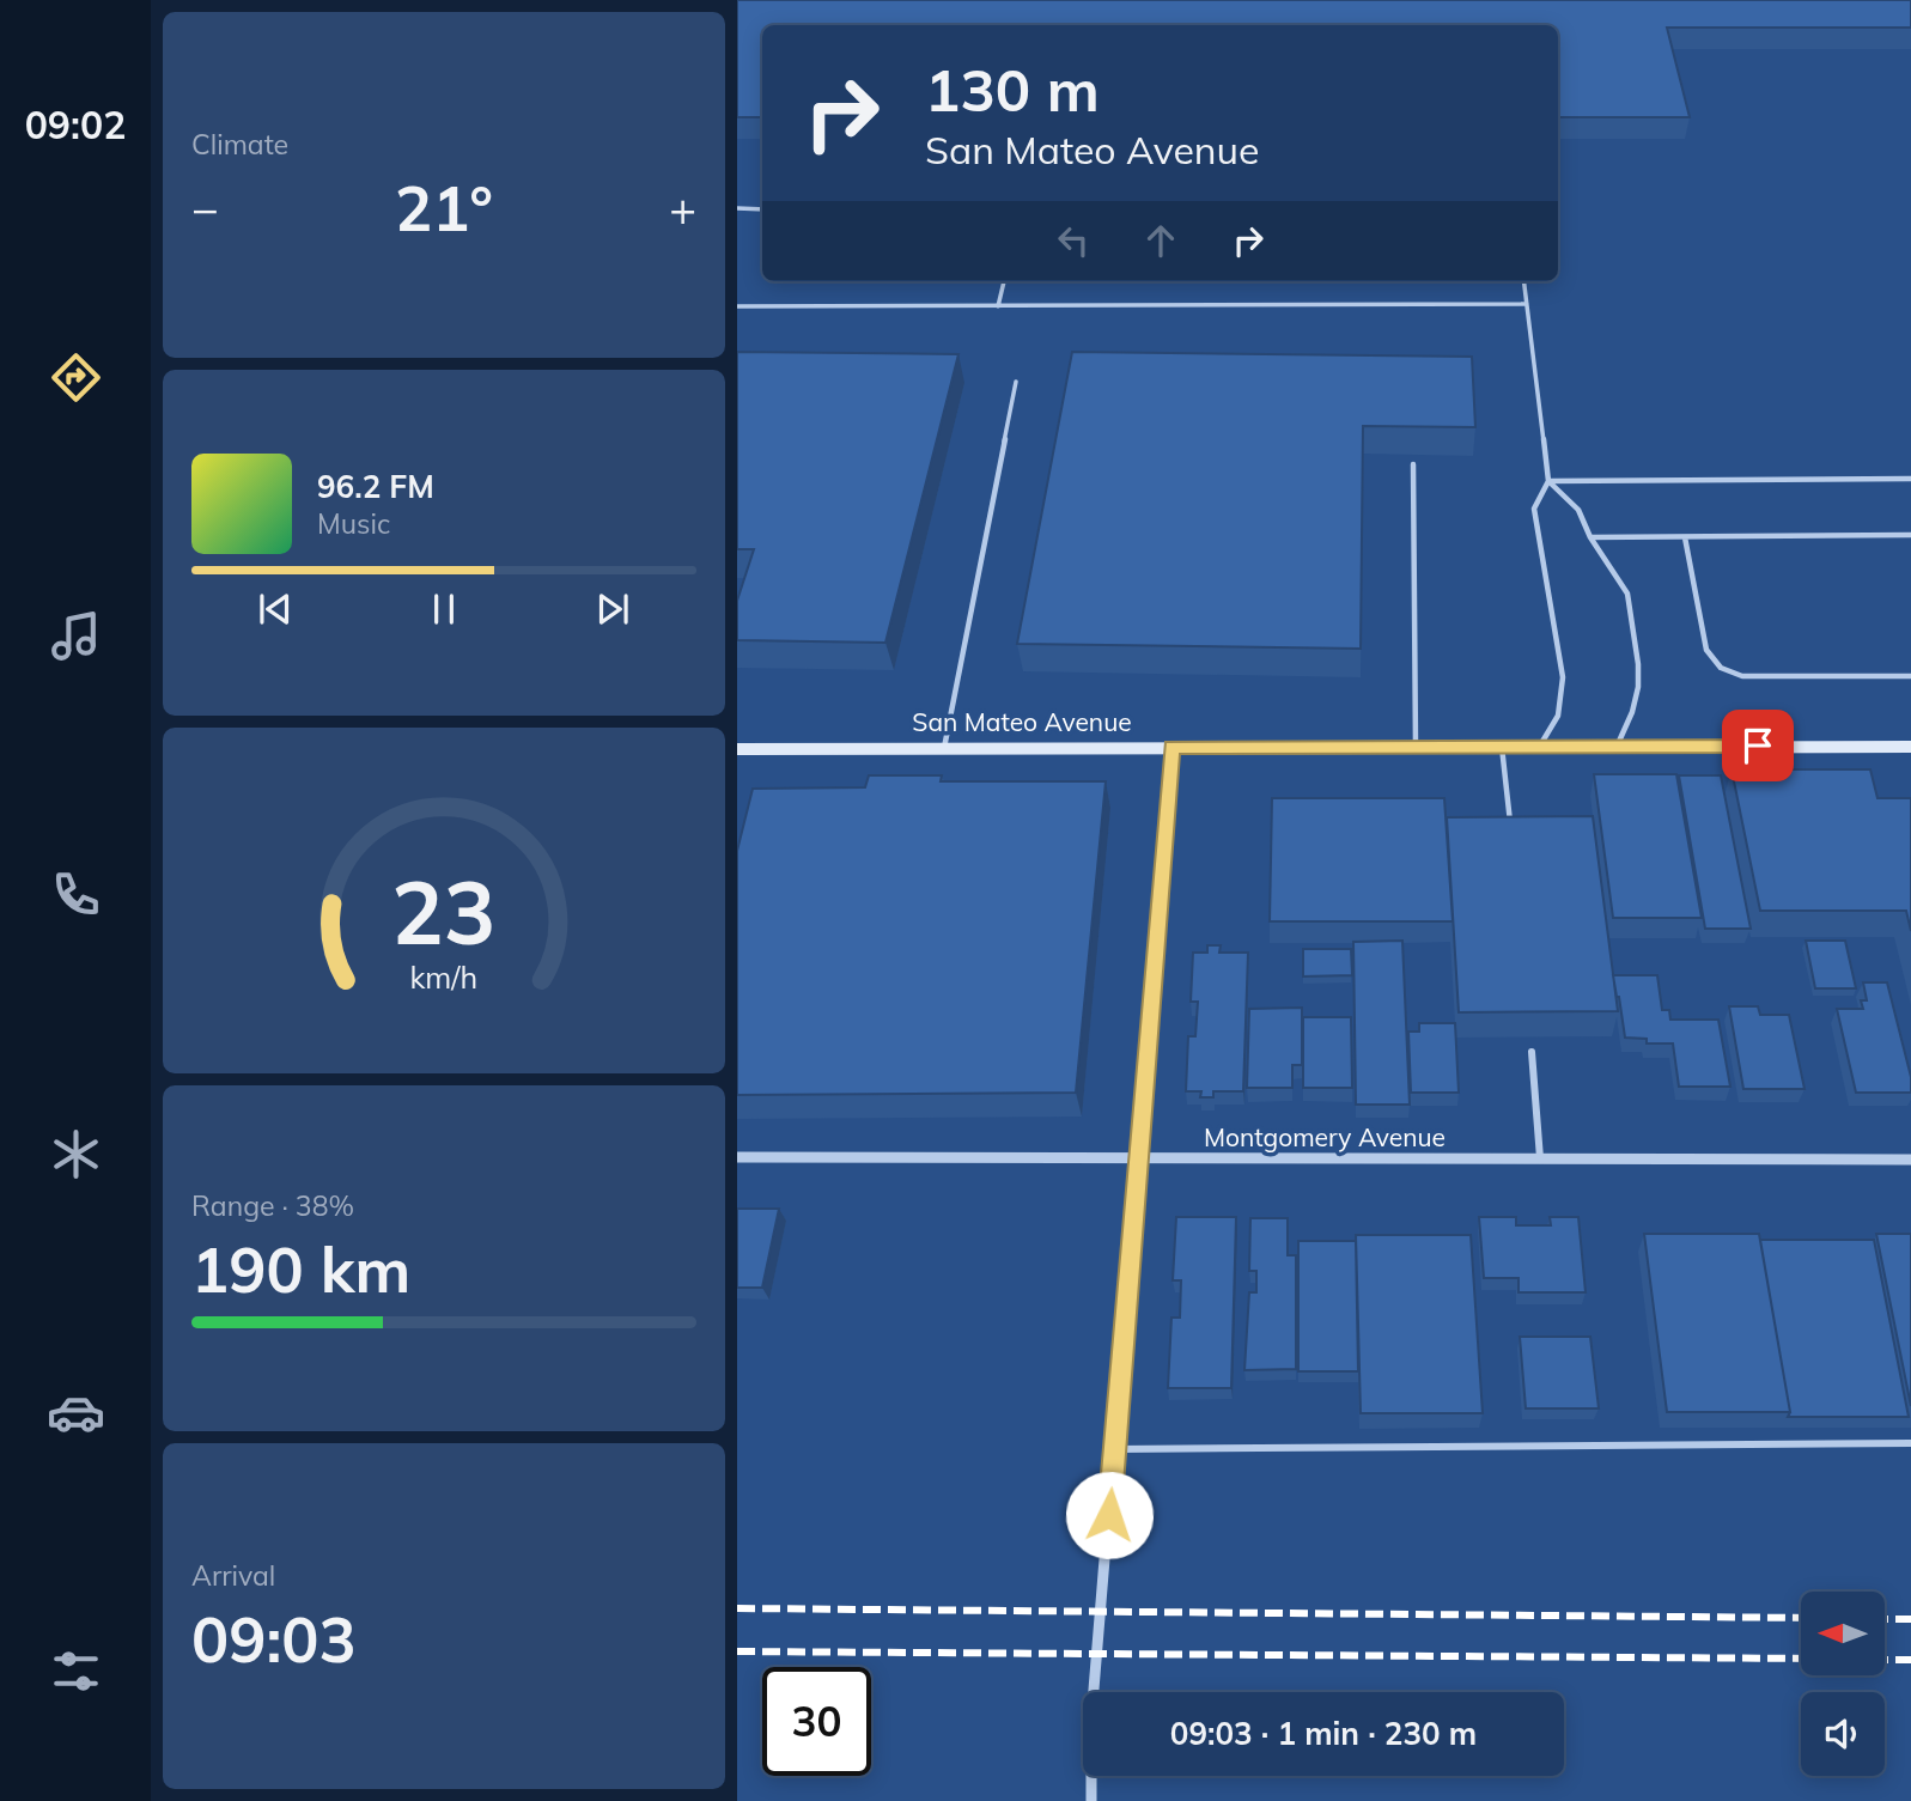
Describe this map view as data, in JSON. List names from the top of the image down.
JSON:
{
  "streets": {
    "main road": ["San Mateo Avenue"],
    "street": ["Montgomery Avenue"]
  },
  "north": "left",
  "page": {
    "tabs": "09:02",
    "tile": [
      "Climate",
      ["Range · 38%", "190 km"],
      ["Arrival", "09:03"]
    ],
    "turn": ["130 m", "San Mateo Avenue"],
    "heat": ["−", "21°", "+"],
    "song": ["96.2 FM", "Music"],
    "limit": "30",
    "trip": "09:03 · 1 min · 230 m",
    "gauge": ["23", "km/h"]
  }
}
